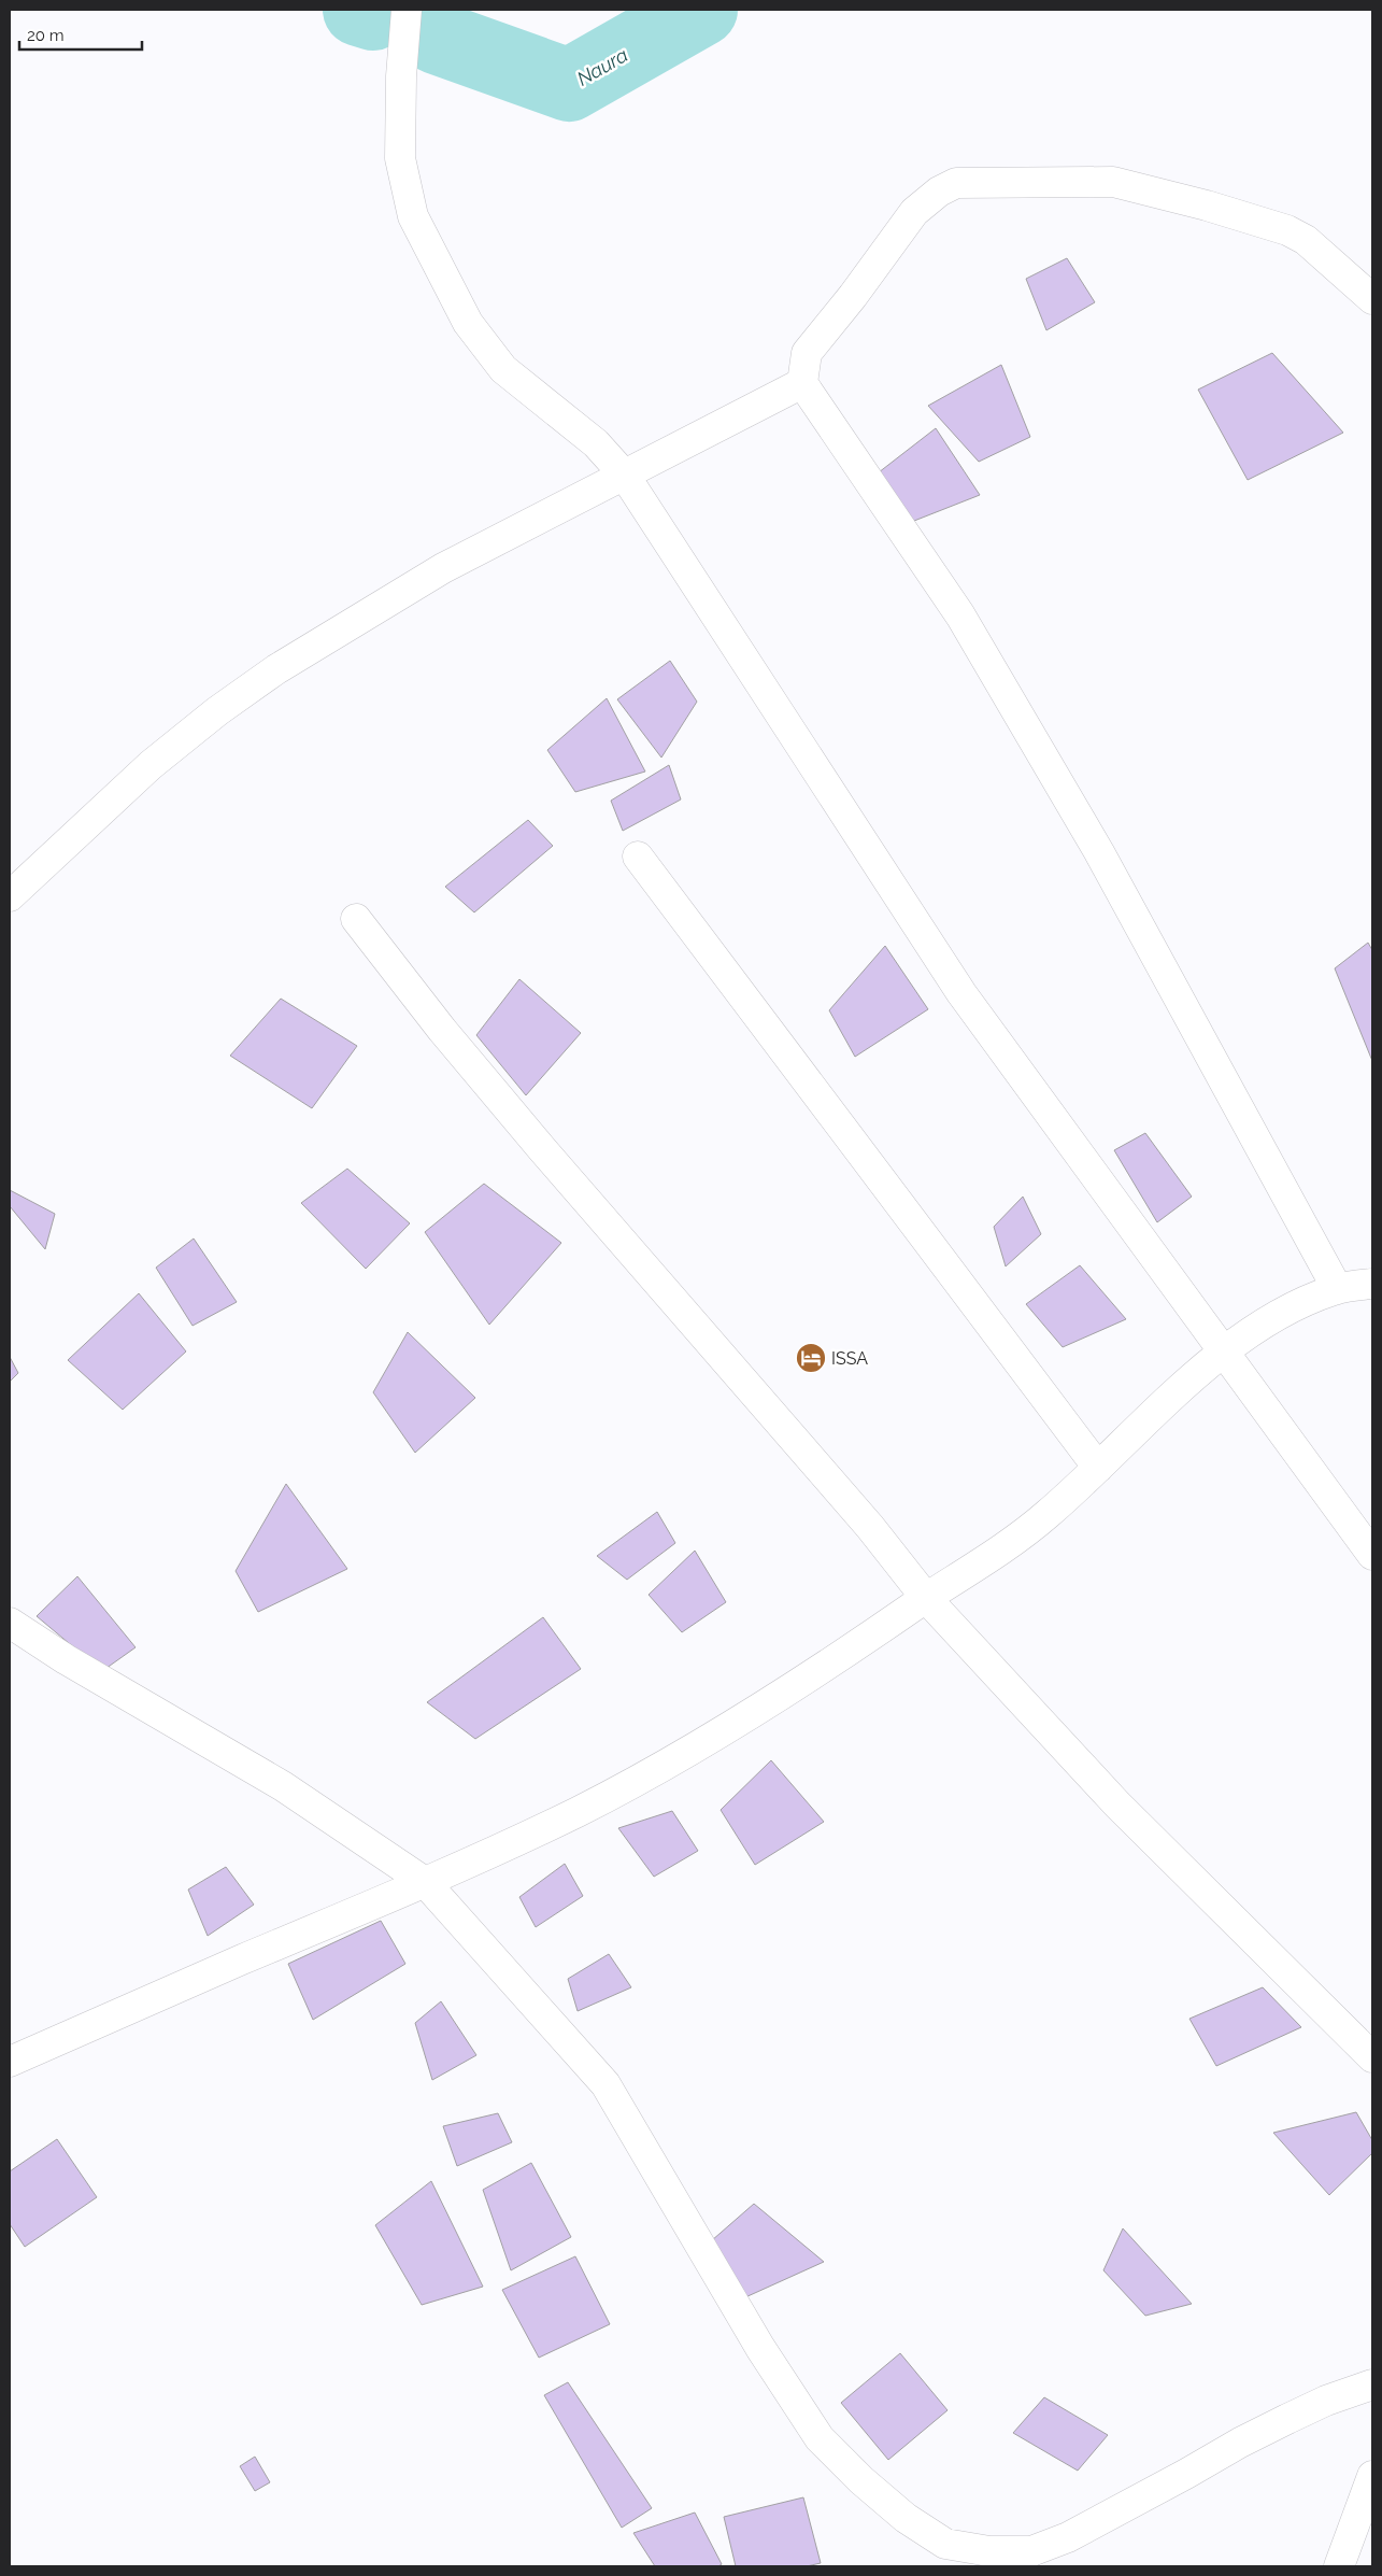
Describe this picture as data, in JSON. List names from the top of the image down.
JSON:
{
  "water": ["Naura"],
  "places": {
    "hotel": ["ISSA"]
  },
  "scale_bar": "20 m"
}
